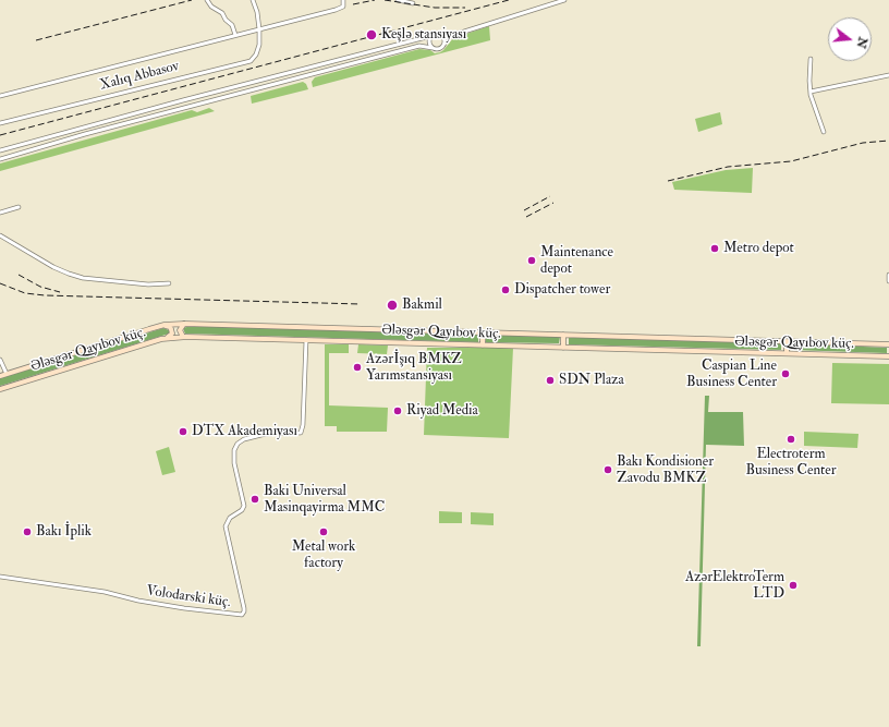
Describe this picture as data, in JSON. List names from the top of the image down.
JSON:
{
  "streets": {
    "main road": ["Ələsgər Qayıbov küç."],
    "street": ["Xalıq Abbasov", "Volodarski küç."]
  },
  "crossings": [
    ["Ələsgər Qayıbov küç.", "Volodarski küç."]
  ],
  "places": [
    "Keşlə stansiyası",
    "Metro depot",
    "Maintenance depot",
    "Dispatcher tower",
    "Bakmil",
    "Azərİşıq BMKZ Yarımstansiyası",
    "Caspian Line Business Center",
    "SDN Plaza",
    "Riyad Media",
    "DTX Akademiyası",
    "Electroterm Business Center",
    "Bakı Kondisioner Zavodu BMKZ",
    "Baki Universal Masinqayirma MMC",
    "Bakı İplik",
    "Metal work factory",
    "AzərElektroTerm LTD"
  ],
  "north": "right"
}
